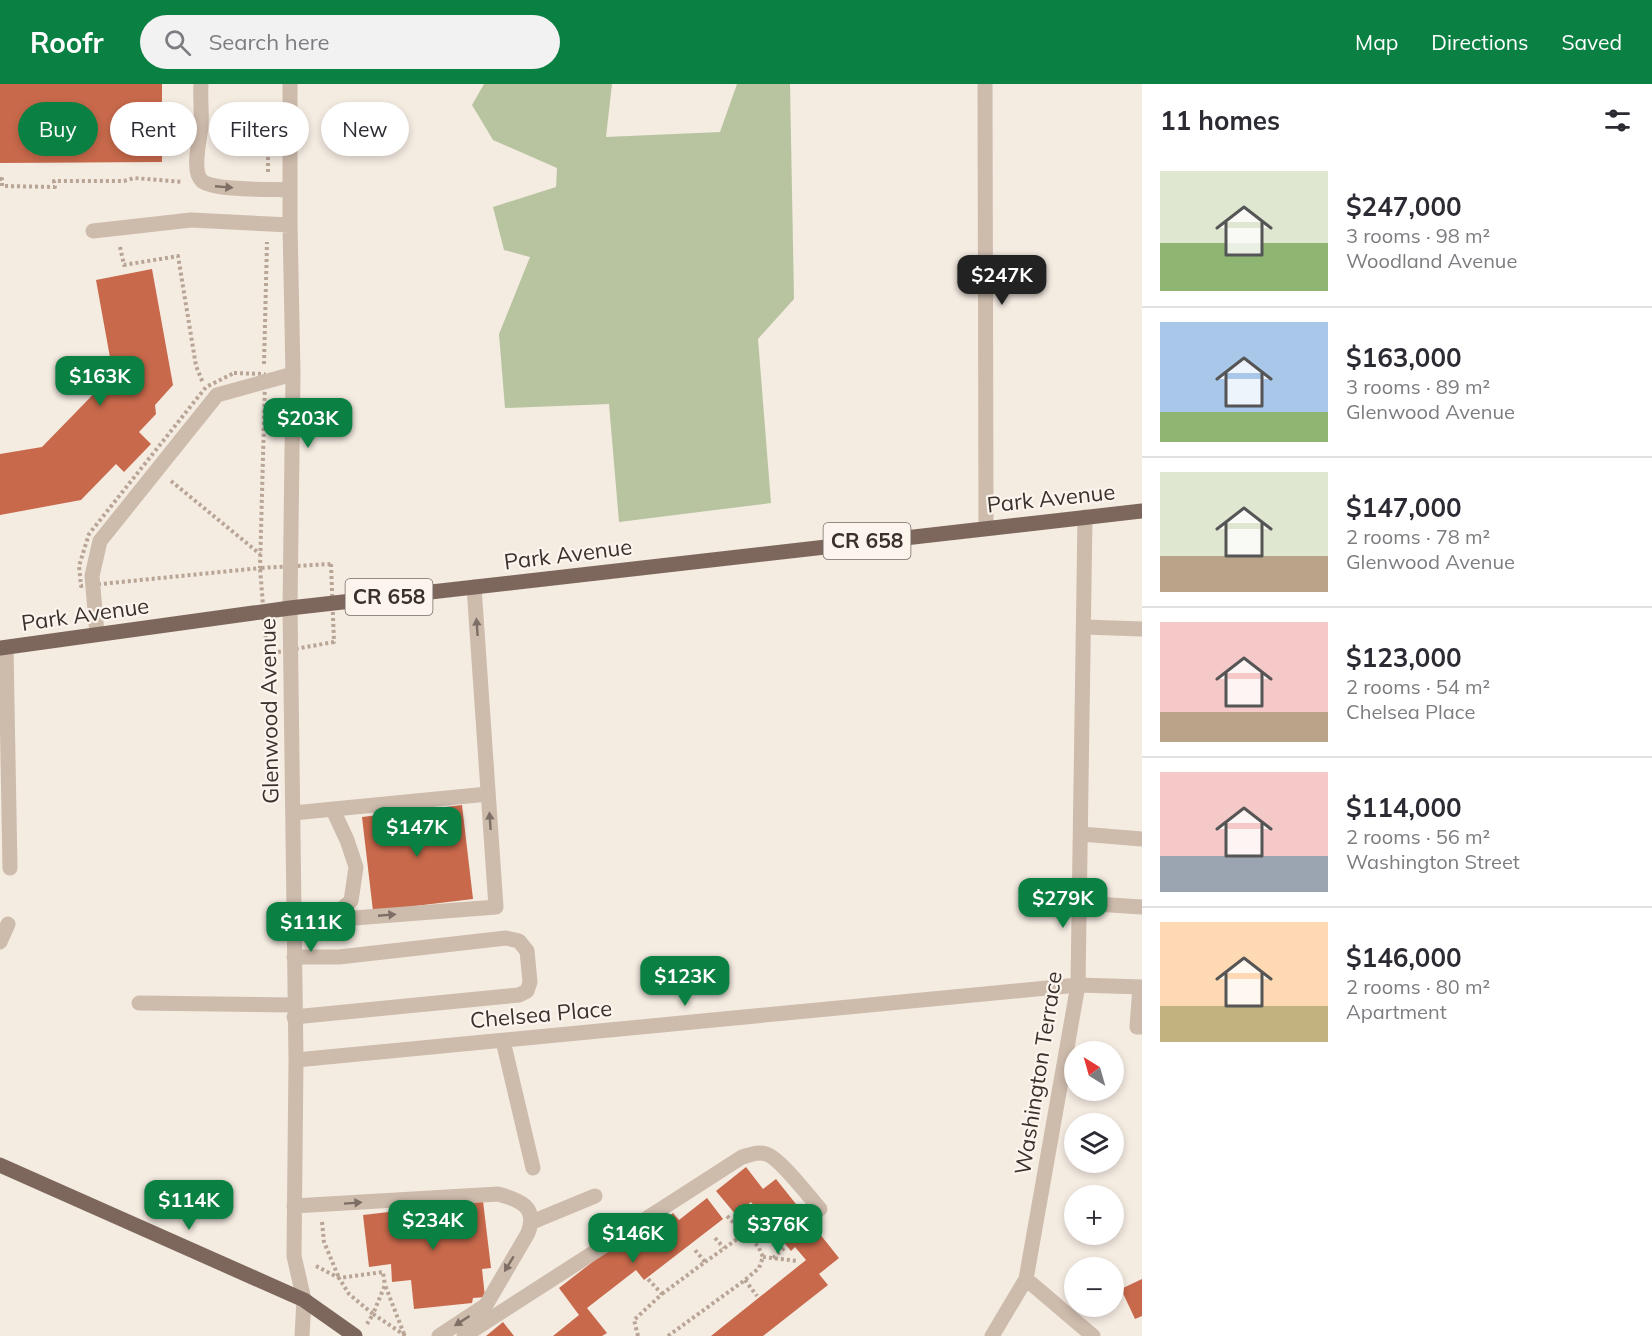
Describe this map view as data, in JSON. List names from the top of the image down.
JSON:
{
  "streets": {
    "main road": ["Park Avenue", "CR 658"],
    "street": ["Glenwood Avenue", "Chelsea Place", "Washington Terrace"]
  },
  "crossings": [
    ["Park Avenue", "Glenwood Avenue"],
    ["Park Avenue", "Washington Terrace"],
    ["Glenwood Avenue", "Chelsea Place"],
    ["Chelsea Place", "Washington Terrace"]
  ],
  "north": "top left",
  "page": {
    "header": "Roofr",
    "search": "Search here",
    "nav": ["Map", "Directions", "Saved"],
    "heading": "11 homes",
    "chip": [
      "Buy",
      "Rent",
      "Filters",
      "New"
    ],
    "list": [
      {
        "name": "$247,000",
        "note": "3 rooms · 98 m² · Woodland Avenue"
      },
      {
        "name": "$163,000",
        "note": "3 rooms · 89 m² · Glenwood Avenue"
      },
      {
        "name": "$147,000",
        "note": "2 rooms · 78 m² · Glenwood Avenue"
      },
      {
        "name": "$123,000",
        "note": "2 rooms · 54 m² · Chelsea Place"
      },
      {
        "name": "$114,000",
        "note": "2 rooms · 56 m² · Washington Street"
      },
      {
        "name": "$146,000",
        "note": "2 rooms · 80 m² · Apartment"
      }
    ],
    "price": [
      "$247K",
      "$163K",
      "$203K",
      "$147K",
      "$279K",
      "$111K",
      "$123K",
      "$114K",
      "$234K",
      "$376K",
      "$146K"
    ],
    "map_buttons": ["+", "−"]
  }
}
